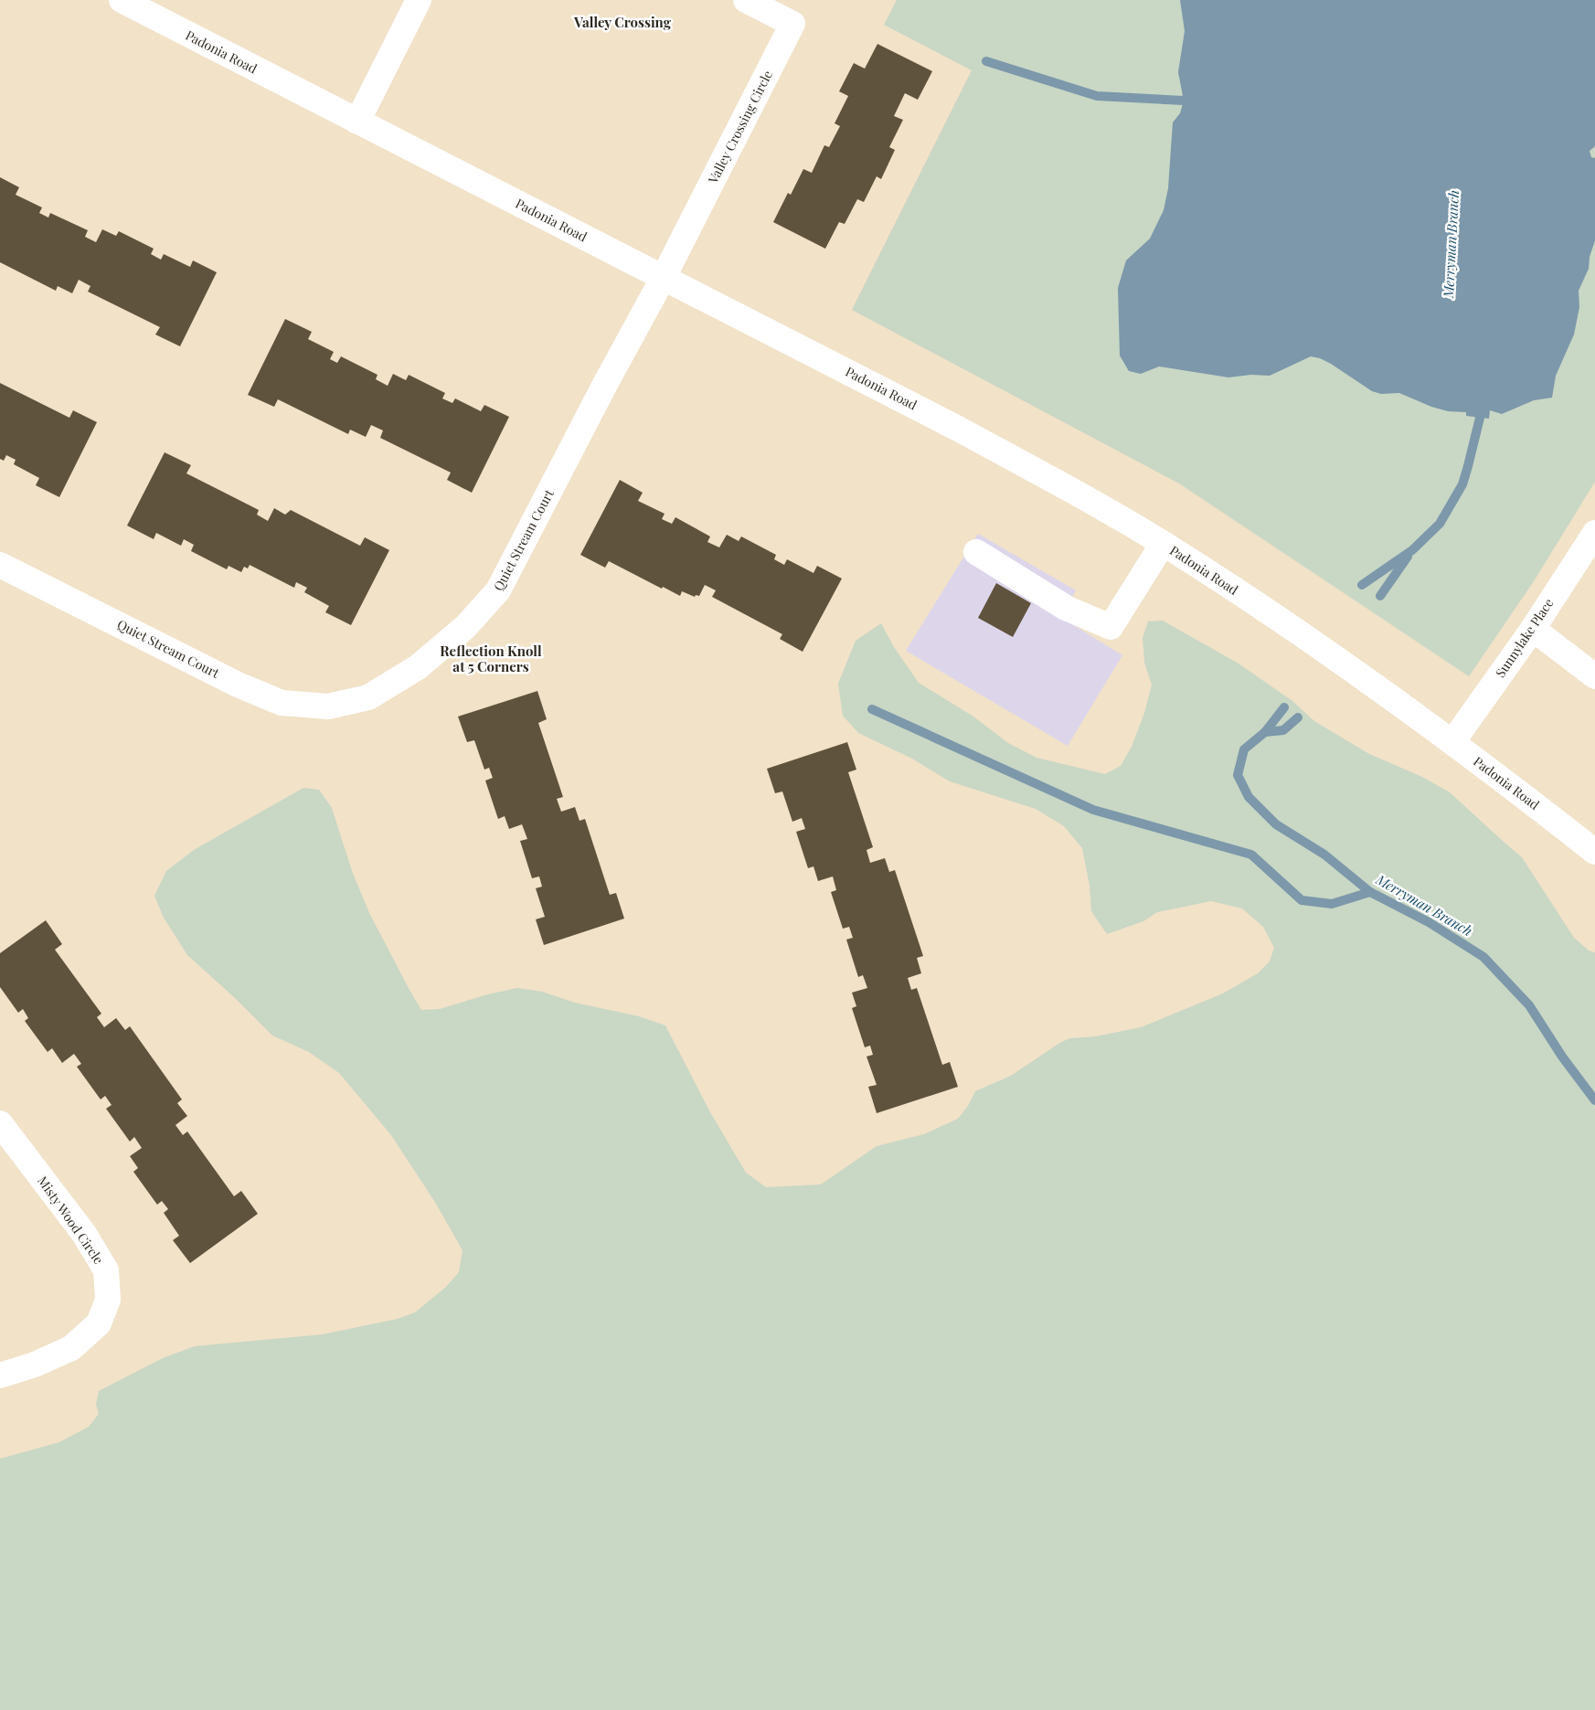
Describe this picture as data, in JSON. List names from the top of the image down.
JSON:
{
  "streets": {
    "street": [
      "Padonia Road",
      "Valley Crossing Circle",
      "Quiet Stream Court",
      "Sunnylake Place",
      "Misty Wood Circle"
    ]
  },
  "crossings": [
    ["Padonia Road", "Valley Crossing Circle"],
    ["Padonia Road", "Quiet Stream Court"],
    ["Padonia Road", "Sunnylake Place"],
    ["Valley Crossing Circle", "Quiet Stream Court"]
  ],
  "districts": ["Valley Crossing", "Reflection Knoll at 5 Corners"],
  "water": ["Merryman Branch"]
}
